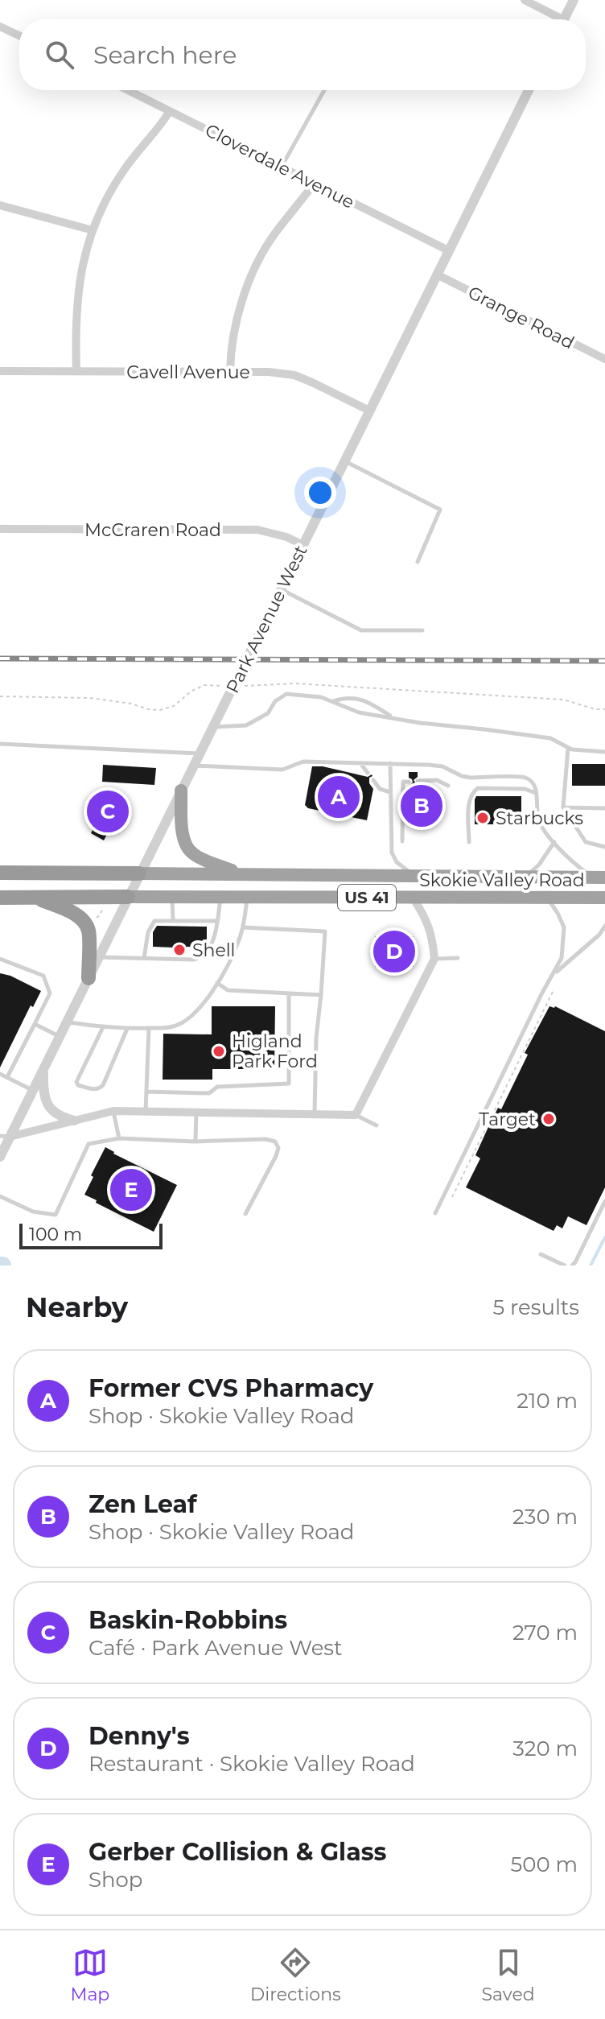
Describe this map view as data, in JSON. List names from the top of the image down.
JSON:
{
  "streets": {
    "highway": ["Skokie Valley Road", "US 41"],
    "street": [
      "Cloverdale Avenue",
      "Grange Road",
      "Cavell Avenue",
      "McCraren Road",
      "Park Avenue West"
    ]
  },
  "crossings": [
    ["Cloverdale Avenue", "Park Avenue West"],
    ["Grange Road", "Park Avenue West"],
    ["Cavell Avenue", "Park Avenue West"],
    ["McCraren Road", "Park Avenue West"],
    ["Park Avenue West", "Skokie Valley Road"],
    ["Park Avenue West", "US 41"],
    ["Skokie Valley Road", "US 41"]
  ],
  "places": [
    "Starbucks",
    "Shell",
    "Higland Park Ford",
    "Target"
  ],
  "scale_bar": "100 m",
  "page": {
    "search": "Search here",
    "pins": [
      "A",
      "B",
      "C",
      "D",
      "E"
    ],
    "scale": "100 m",
    "heading": ["Nearby", "5 results"],
    "list": [
      {
        "mark": "A",
        "name": "Former CVS Pharmacy",
        "note": "Shop · Skokie Valley Road",
        "value": "210 m"
      },
      {
        "mark": "B",
        "name": "Zen Leaf",
        "note": "Shop · Skokie Valley Road",
        "value": "230 m"
      },
      {
        "mark": "C",
        "name": "Baskin-Robbins",
        "note": "Café · Park Avenue West",
        "value": "270 m"
      },
      {
        "mark": "D",
        "name": "Denny's",
        "note": "Restaurant · Skokie Valley Road",
        "value": "320 m"
      },
      {
        "mark": "E",
        "name": "Gerber Collision & Glass",
        "note": "Shop",
        "value": "500 m"
      }
    ],
    "nav": ["Map", "Directions", "Saved"]
  }
}
